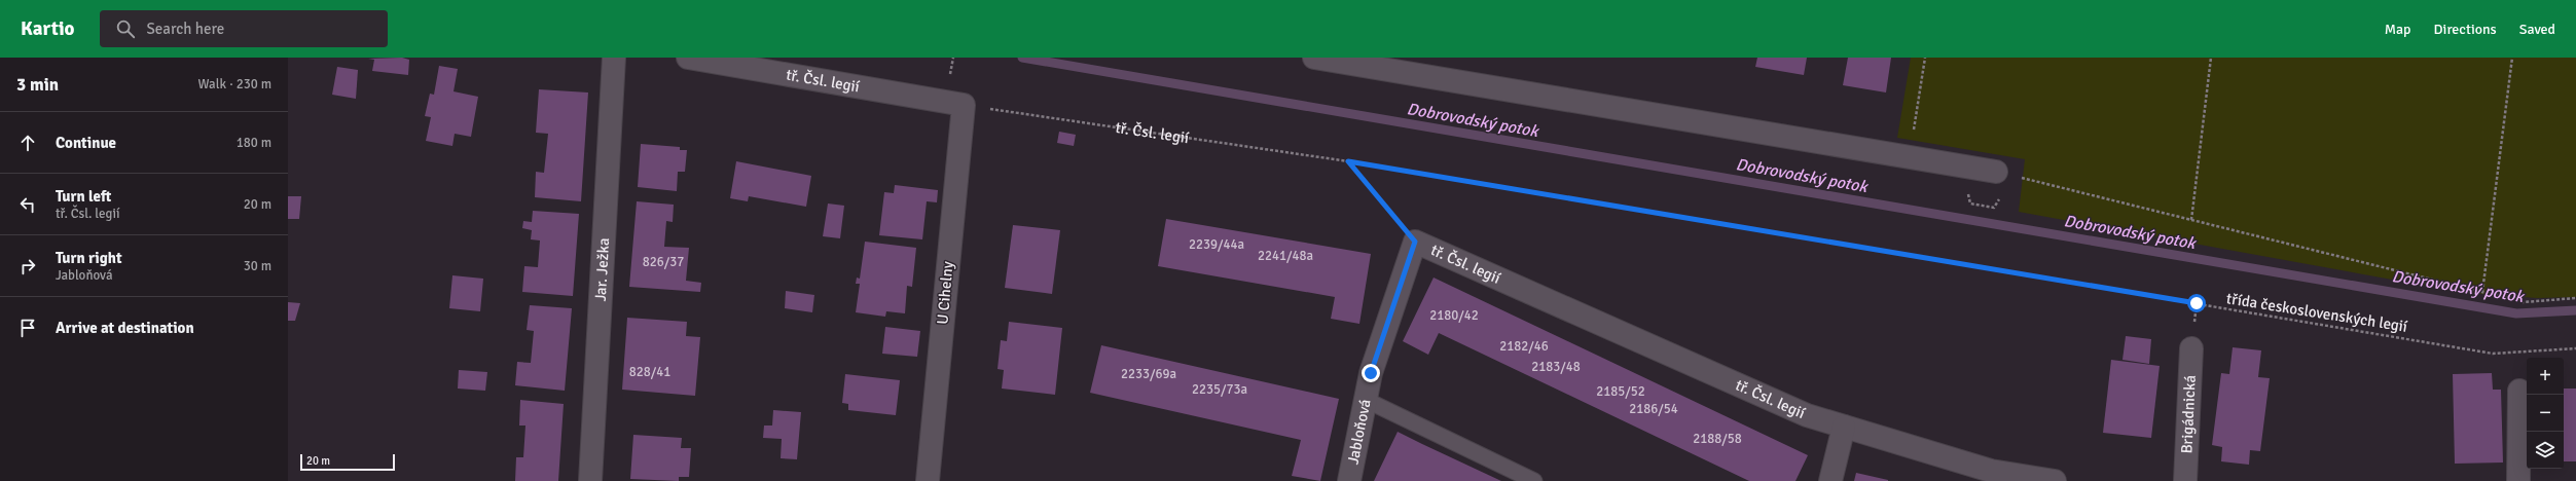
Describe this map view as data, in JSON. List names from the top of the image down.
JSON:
{
  "streets": {
    "street": [
      "tř. Čsl. legií",
      "Jar. Ježka",
      "U Cihelny",
      "Brigádnická",
      "Jabloňová"
    ],
    "path": ["třída československých legií"]
  },
  "crossings": [
    ["tř. Čsl. legií", "U Cihelny"],
    ["tř. Čsl. legií", "třída československých legií"],
    ["tř. Čsl. legií", "Jabloňová"]
  ],
  "water": ["Dobrovodský potok"],
  "house_numbers": [
    "2239/44a",
    "2241/48a",
    "826/37",
    "2180/42",
    "2182/46",
    "2183/48",
    "828/41",
    "2233/69a",
    "2235/73a",
    "2185/52",
    "2186/54",
    "2188/58"
  ],
  "scale_bar": "20 m",
  "page": {
    "header": "Kartio",
    "search": "Search here",
    "nav": ["Map", "Directions", "Saved"],
    "heading": ["3 min", "Walk · 230 m"],
    "list": [
      ["Continue", "180 m"],
      ["Turn left", "tř. Čsl. legií", "20 m"],
      ["Turn right", "Jabloňová", "30 m"],
      "Arrive at destination"
    ],
    "map_buttons": ["+", "−"],
    "scale": "20 m"
  }
}
